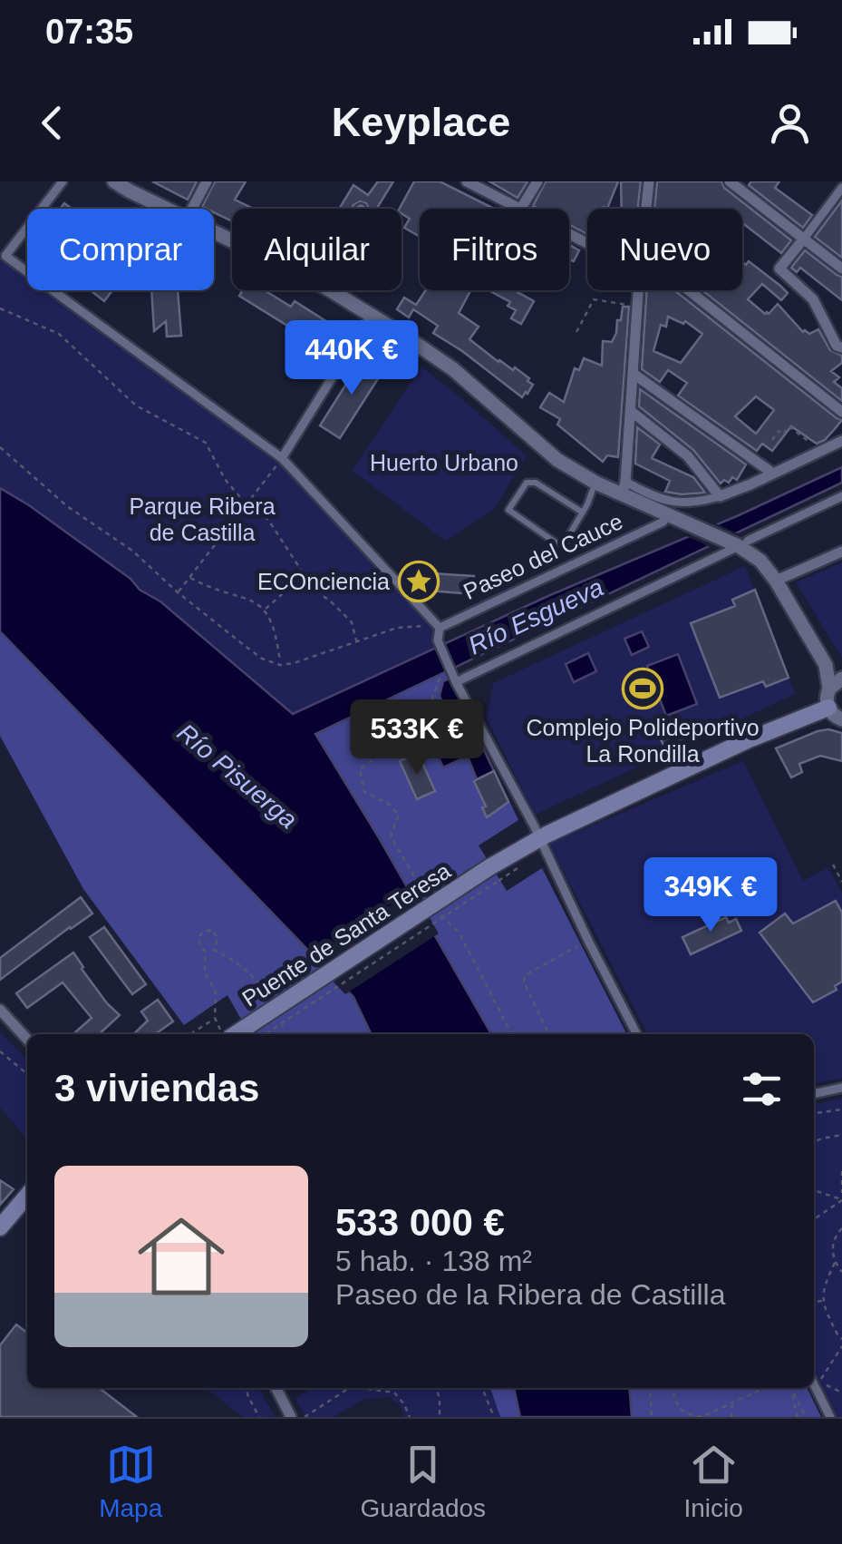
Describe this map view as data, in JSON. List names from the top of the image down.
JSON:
{
  "streets": {
    "main road": ["Puente de Santa Teresa"],
    "street": ["Paseo del Cauce"]
  },
  "water": ["Río Esgueva", "Río Pisuerga"],
  "parks": ["Huerto Urbano", "Parque Ribera de Castilla"],
  "places": {
    "place": ["ECOnciencia"],
    "sports": ["Complejo Polideportivo La Rondilla"]
  },
  "page": {
    "status": "07:35",
    "header": "Keyplace",
    "chip": [
      "Comprar",
      "Alquilar",
      "Filtros",
      "Nuevo"
    ],
    "price": ["440K €", "533K €", "349K €"],
    "heading": "3 viviendas",
    "list": [
      {
        "name": "533 000 €",
        "note": "5 hab. · 138 m² · Paseo de la Ribera de Castilla"
      }
    ],
    "tabs": ["Mapa", "Guardados", "Inicio"]
  }
}
